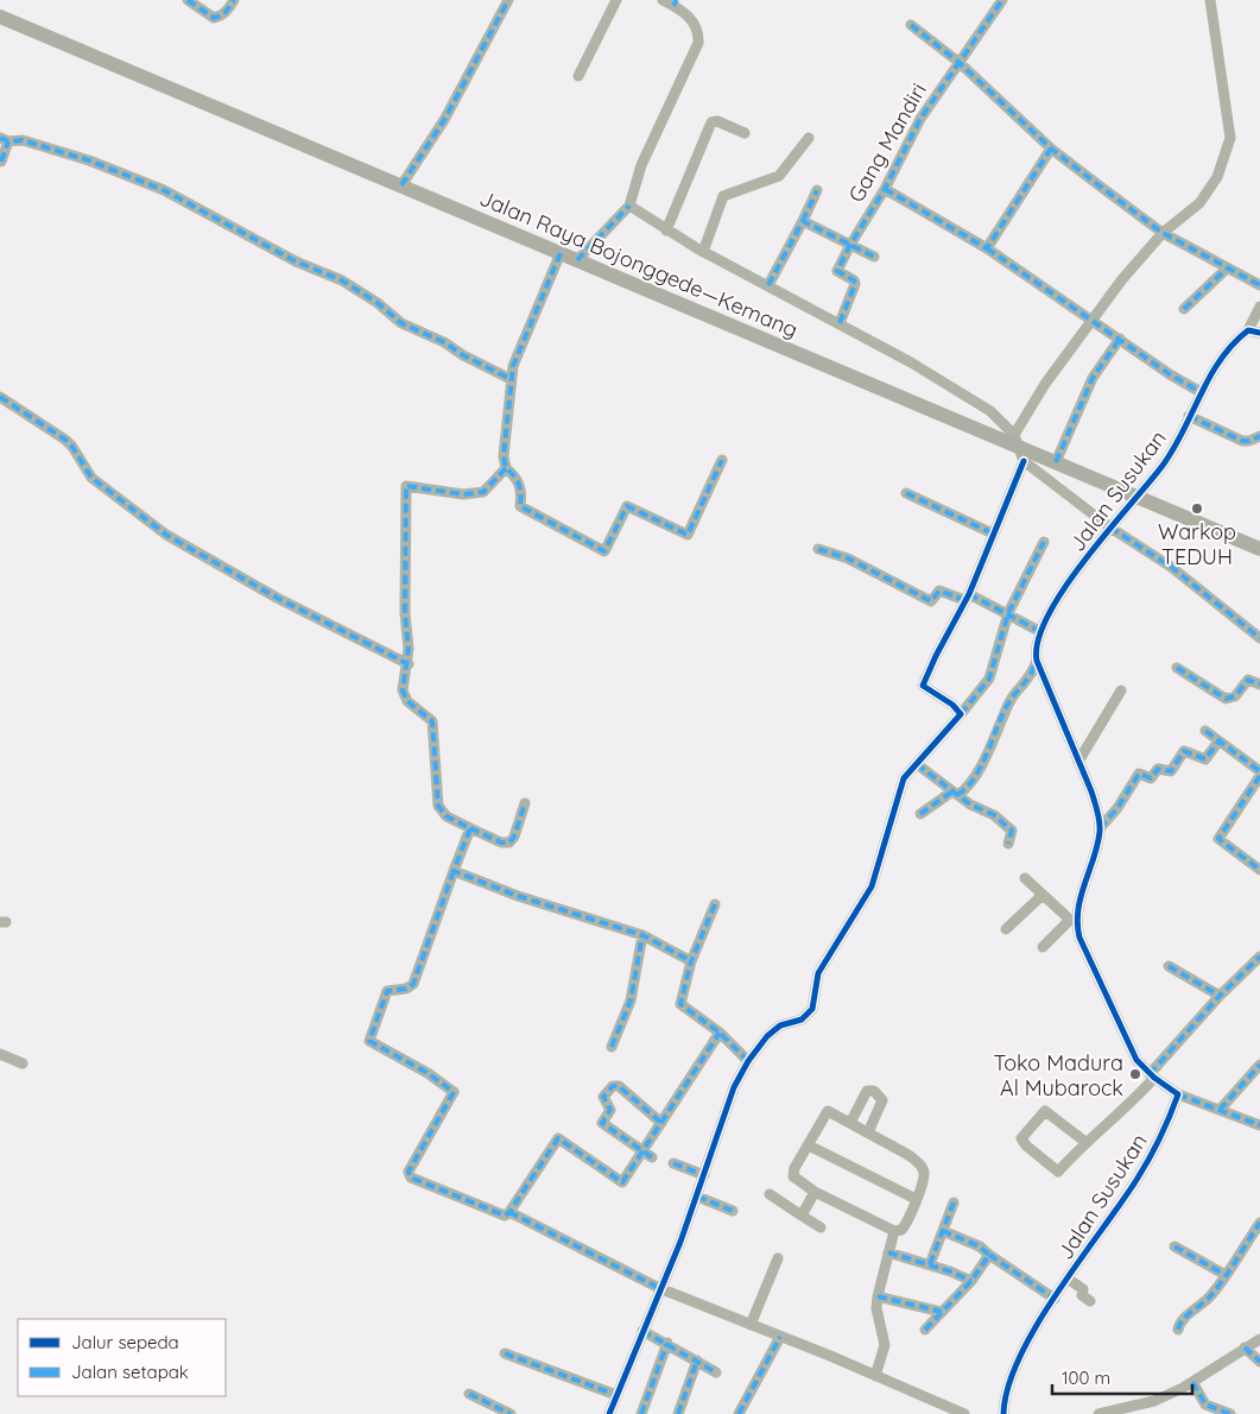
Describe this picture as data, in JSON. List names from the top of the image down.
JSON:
{
  "streets": {
    "highway": ["Jalan Raya Bojonggede—Kemang"],
    "street": ["Gang Mandiri", "Jalan Susukan"]
  },
  "crossings": [
    ["Jalan Raya Bojonggede—Kemang", "Jalan Susukan"]
  ],
  "places": ["Warkop TEDUH", "Toko Madura Al Mubarock"],
  "legend": ["Jalur sepeda", "Jalan setapak"],
  "scale_bar": "100 m"
}
